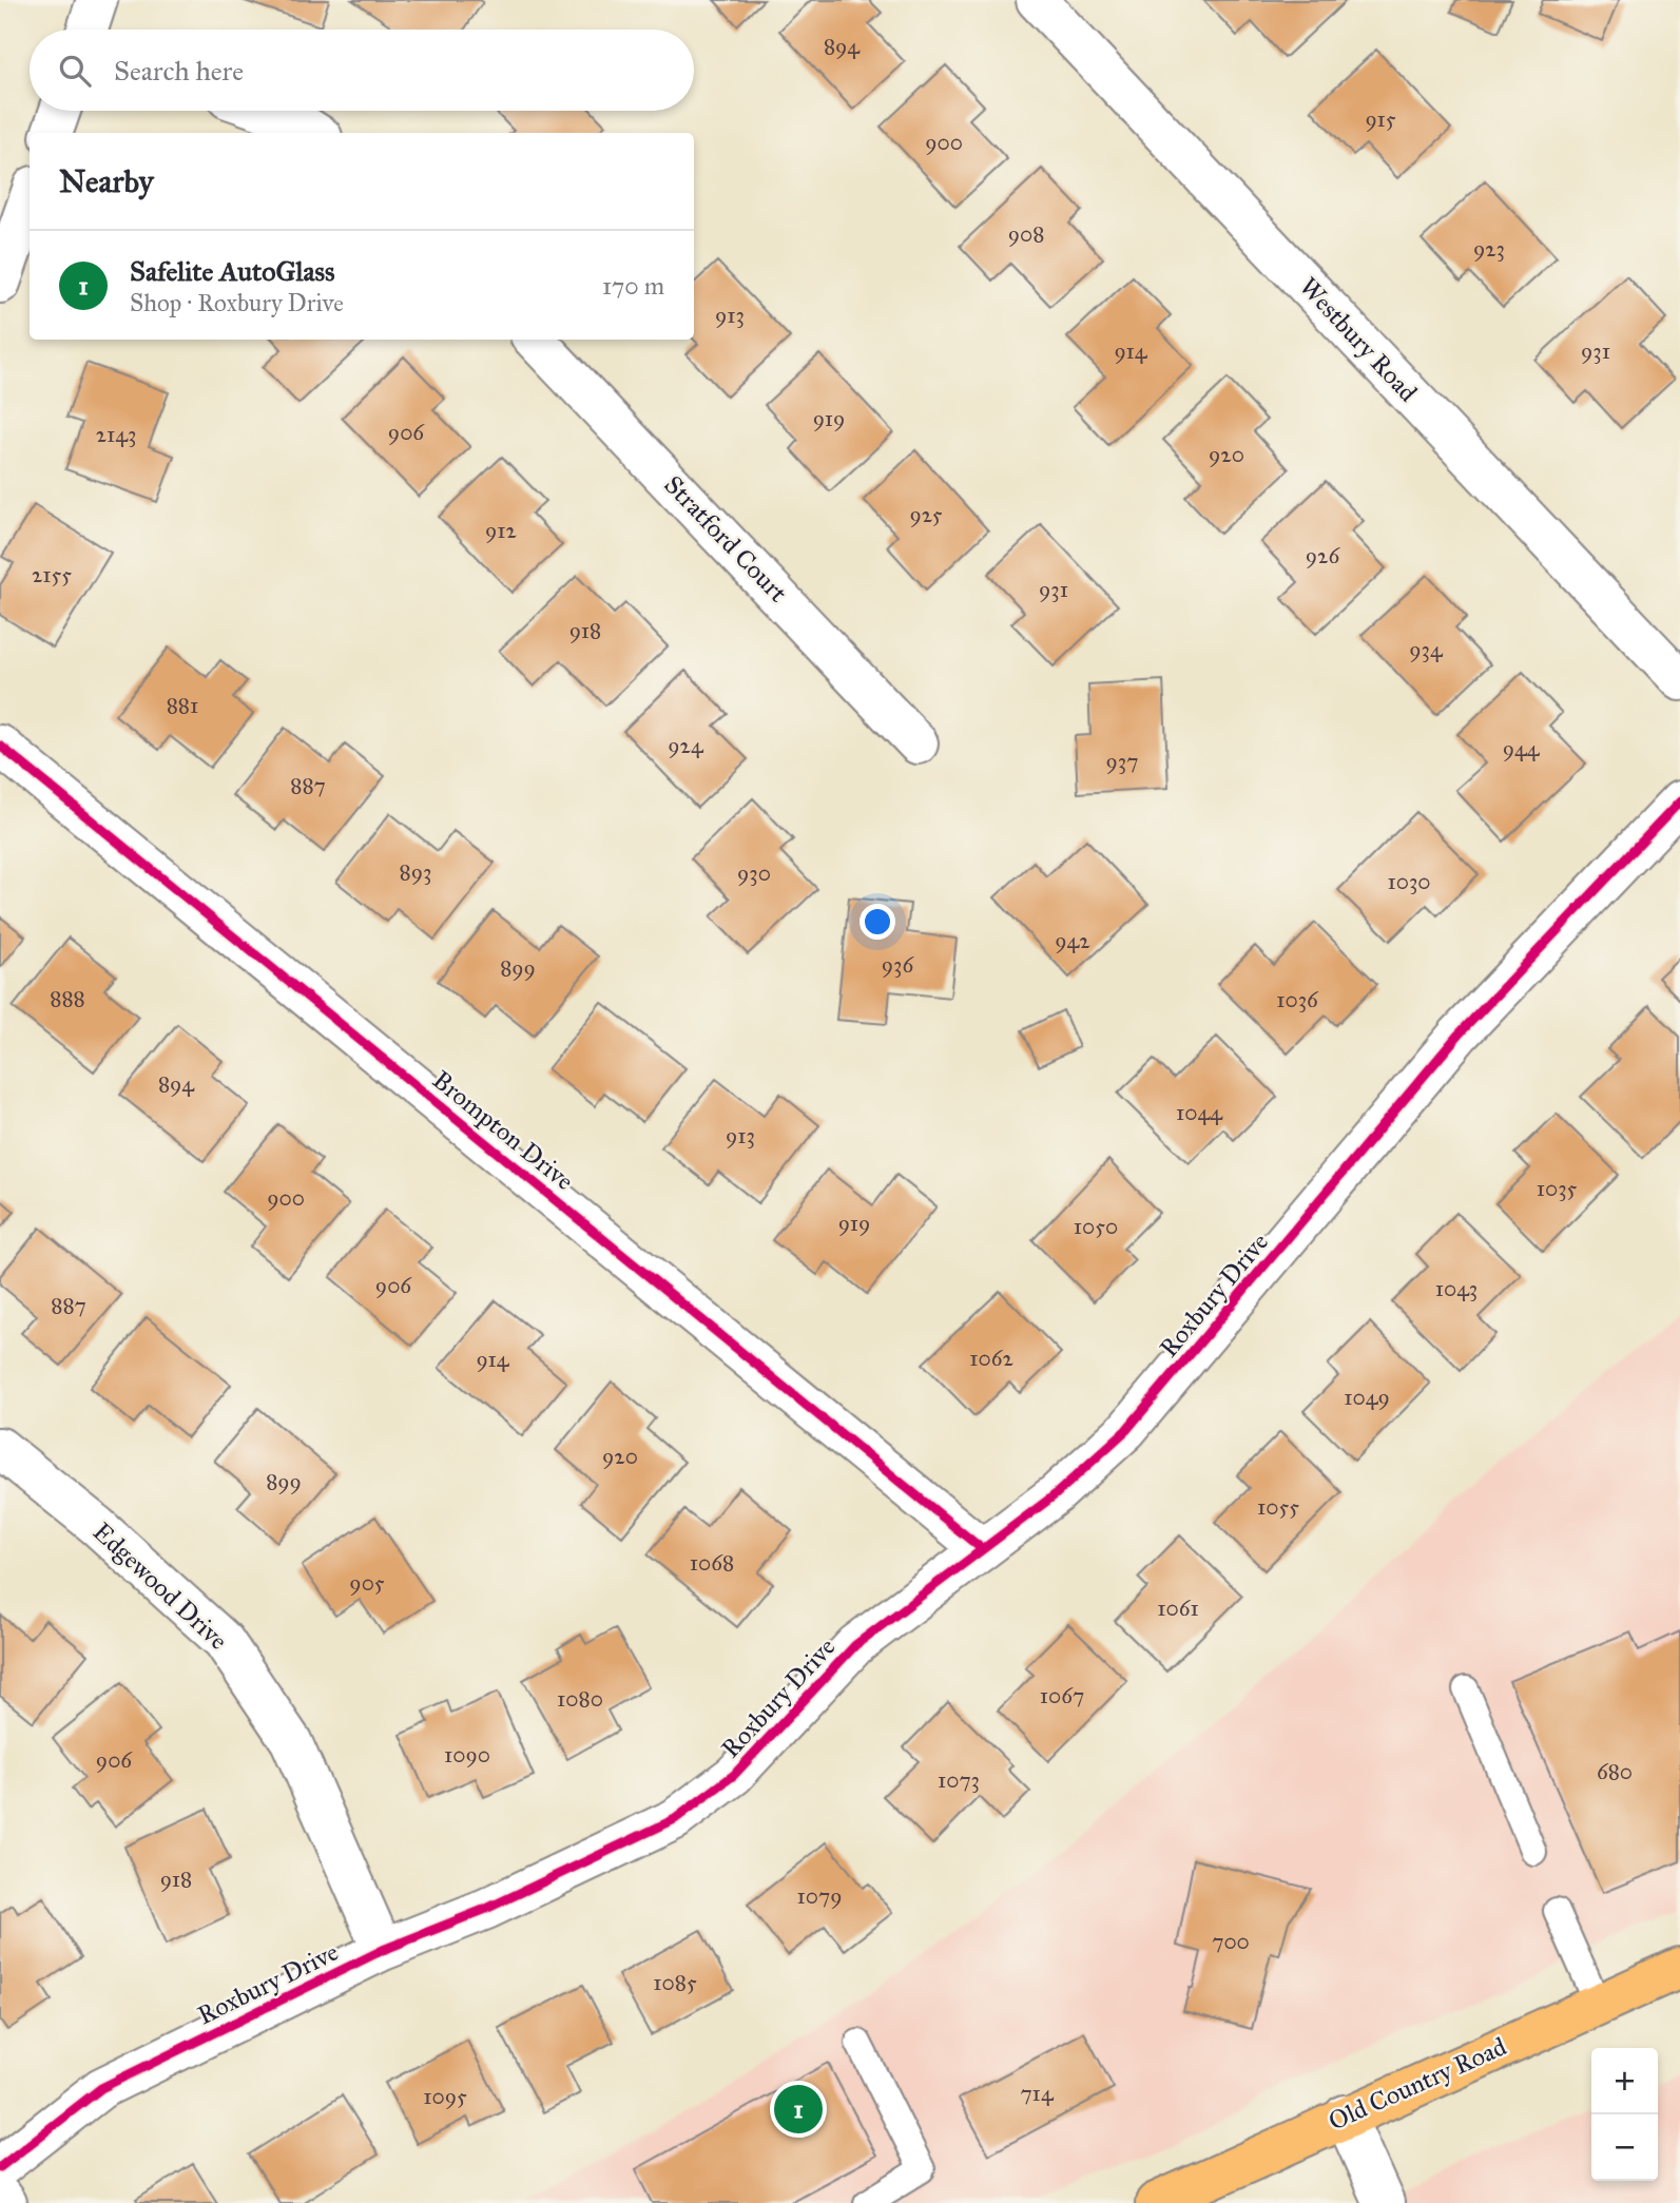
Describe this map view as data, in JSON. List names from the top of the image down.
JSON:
{
  "streets": {
    "main road": ["Old Country Road"],
    "street": [
      "Westbury Road",
      "Stratford Court",
      "Brompton Drive",
      "Roxbury Drive",
      "Edgewood Drive"
    ]
  },
  "crossings": [
    ["Brompton Drive", "Roxbury Drive"],
    ["Roxbury Drive", "Edgewood Drive"]
  ],
  "house_numbers": [
    "894",
    "915",
    "900",
    "908",
    "923",
    "913",
    "914",
    "931",
    "919",
    "906",
    "2143",
    "920",
    "925",
    "912",
    "926",
    "2155",
    "931",
    "918",
    "934",
    "881",
    "924",
    "944",
    "937",
    "887",
    "893",
    "930",
    "1030",
    "942",
    "936",
    "899",
    "888",
    "1036",
    "894",
    "1044",
    "913",
    "1035",
    "900",
    "919",
    "1050",
    "906",
    "1043",
    "887",
    "1062",
    "914",
    "1049",
    "920",
    "899",
    "1055",
    "1068",
    "905",
    "1061",
    "1067",
    "1080",
    "1090",
    "906",
    "680",
    "1073",
    "918",
    "1079",
    "700",
    "1085",
    "714",
    "1095"
  ],
  "page": {
    "search": "Search here",
    "heading": "Nearby",
    "list": [
      {
        "mark": "1",
        "name": "Safelite AutoGlass",
        "note": "Shop · Roxbury Drive",
        "value": "170 m"
      }
    ],
    "map_buttons": ["+", "−"],
    "pins": "1"
  }
}
